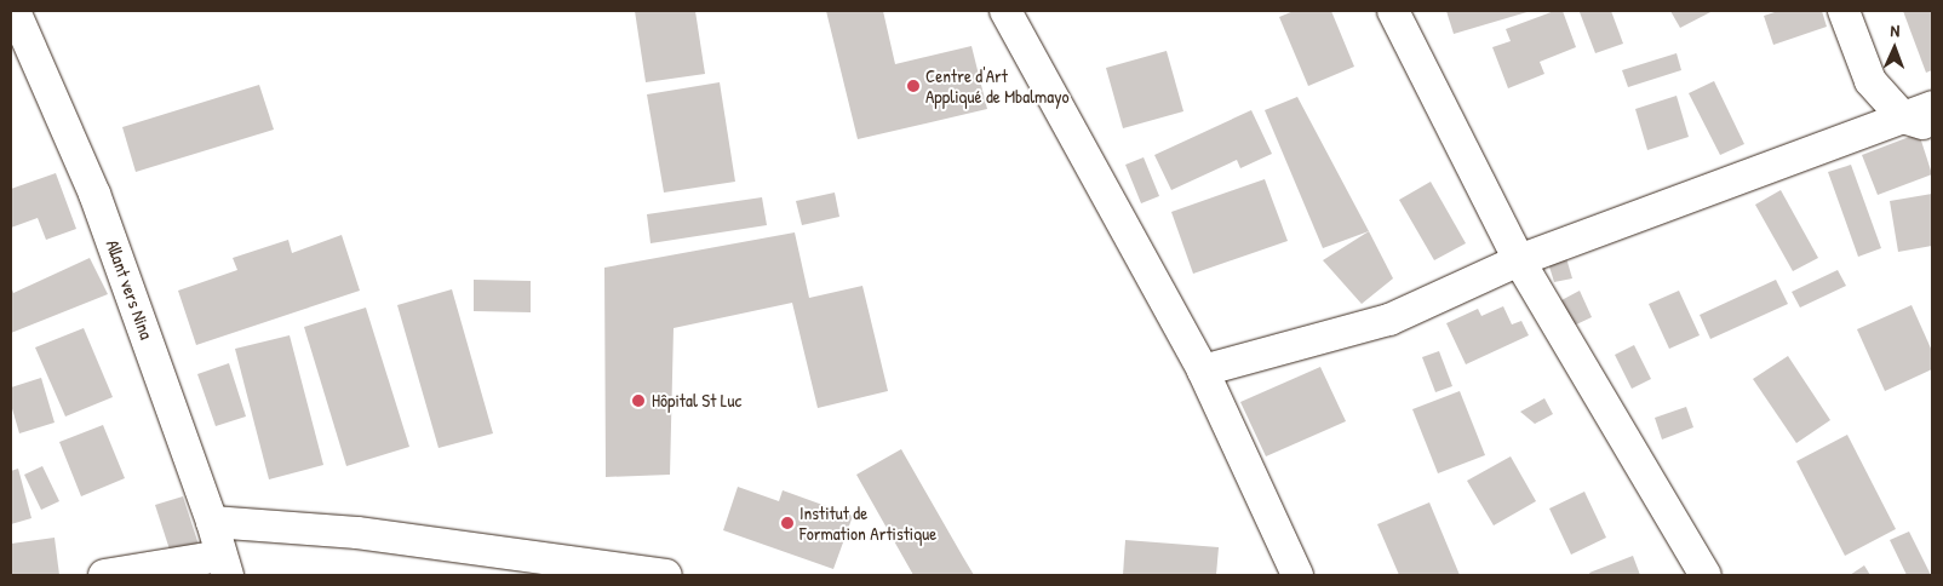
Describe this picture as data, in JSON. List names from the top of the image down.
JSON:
{
  "streets": {
    "street": ["Allant vers Nina"]
  },
  "places": ["Centre d'Art Appliqué de Mbalmayo", "Hôpital St Luc", "Institut de Formation Artistique"],
  "north": "top"
}
